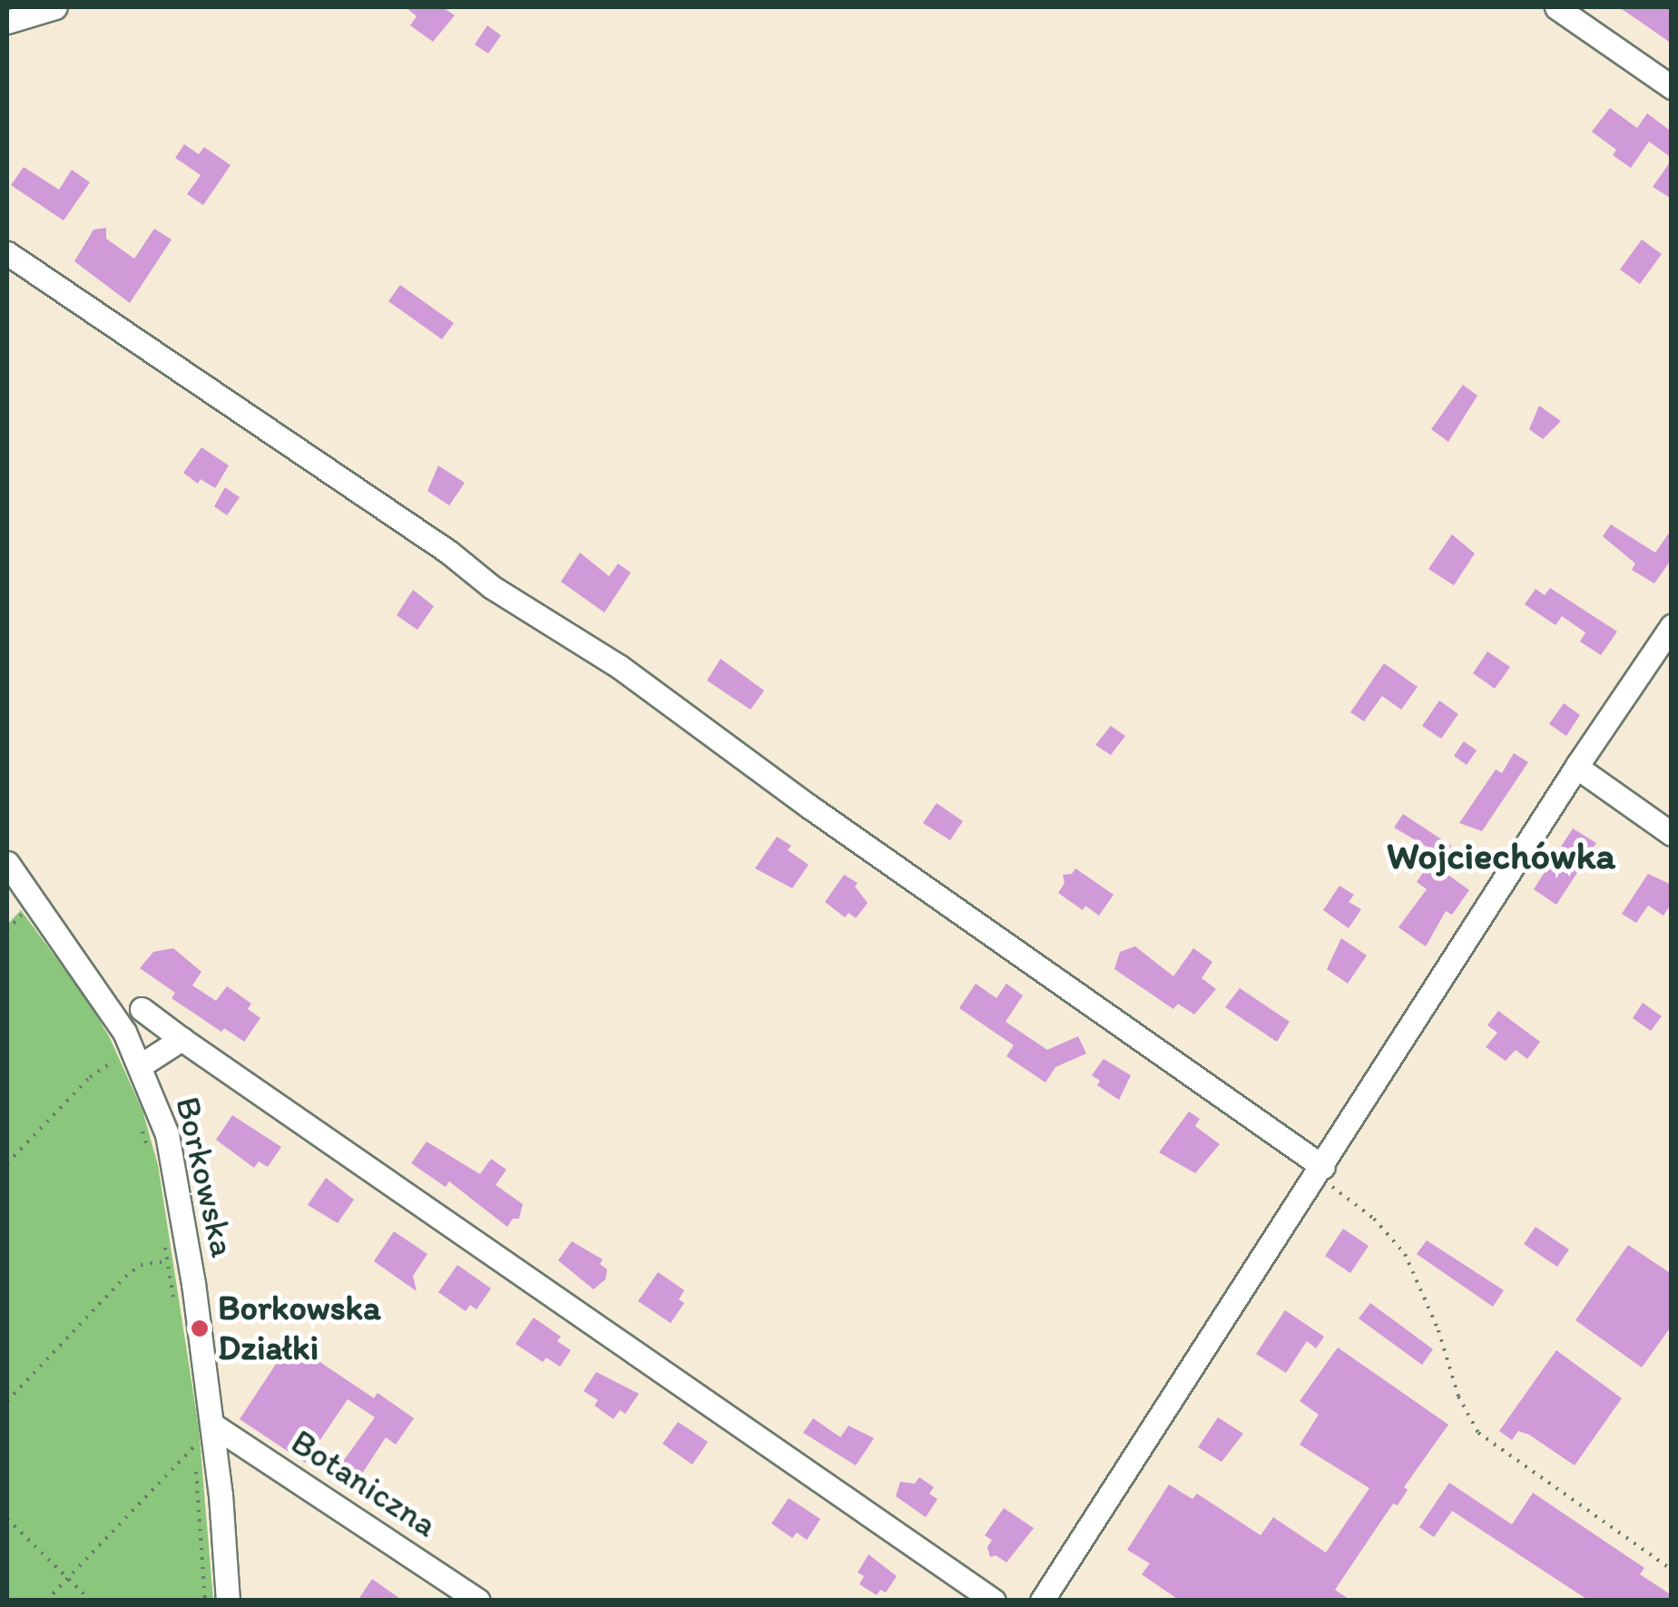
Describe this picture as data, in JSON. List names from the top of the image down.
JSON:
{
  "streets": {
    "street": ["Borkowska", "Botaniczna"]
  },
  "crossings": [
    ["Borkowska", "Botaniczna"]
  ],
  "districts": ["Wojciechówka"],
  "places": ["Borkowska Działki"]
}
